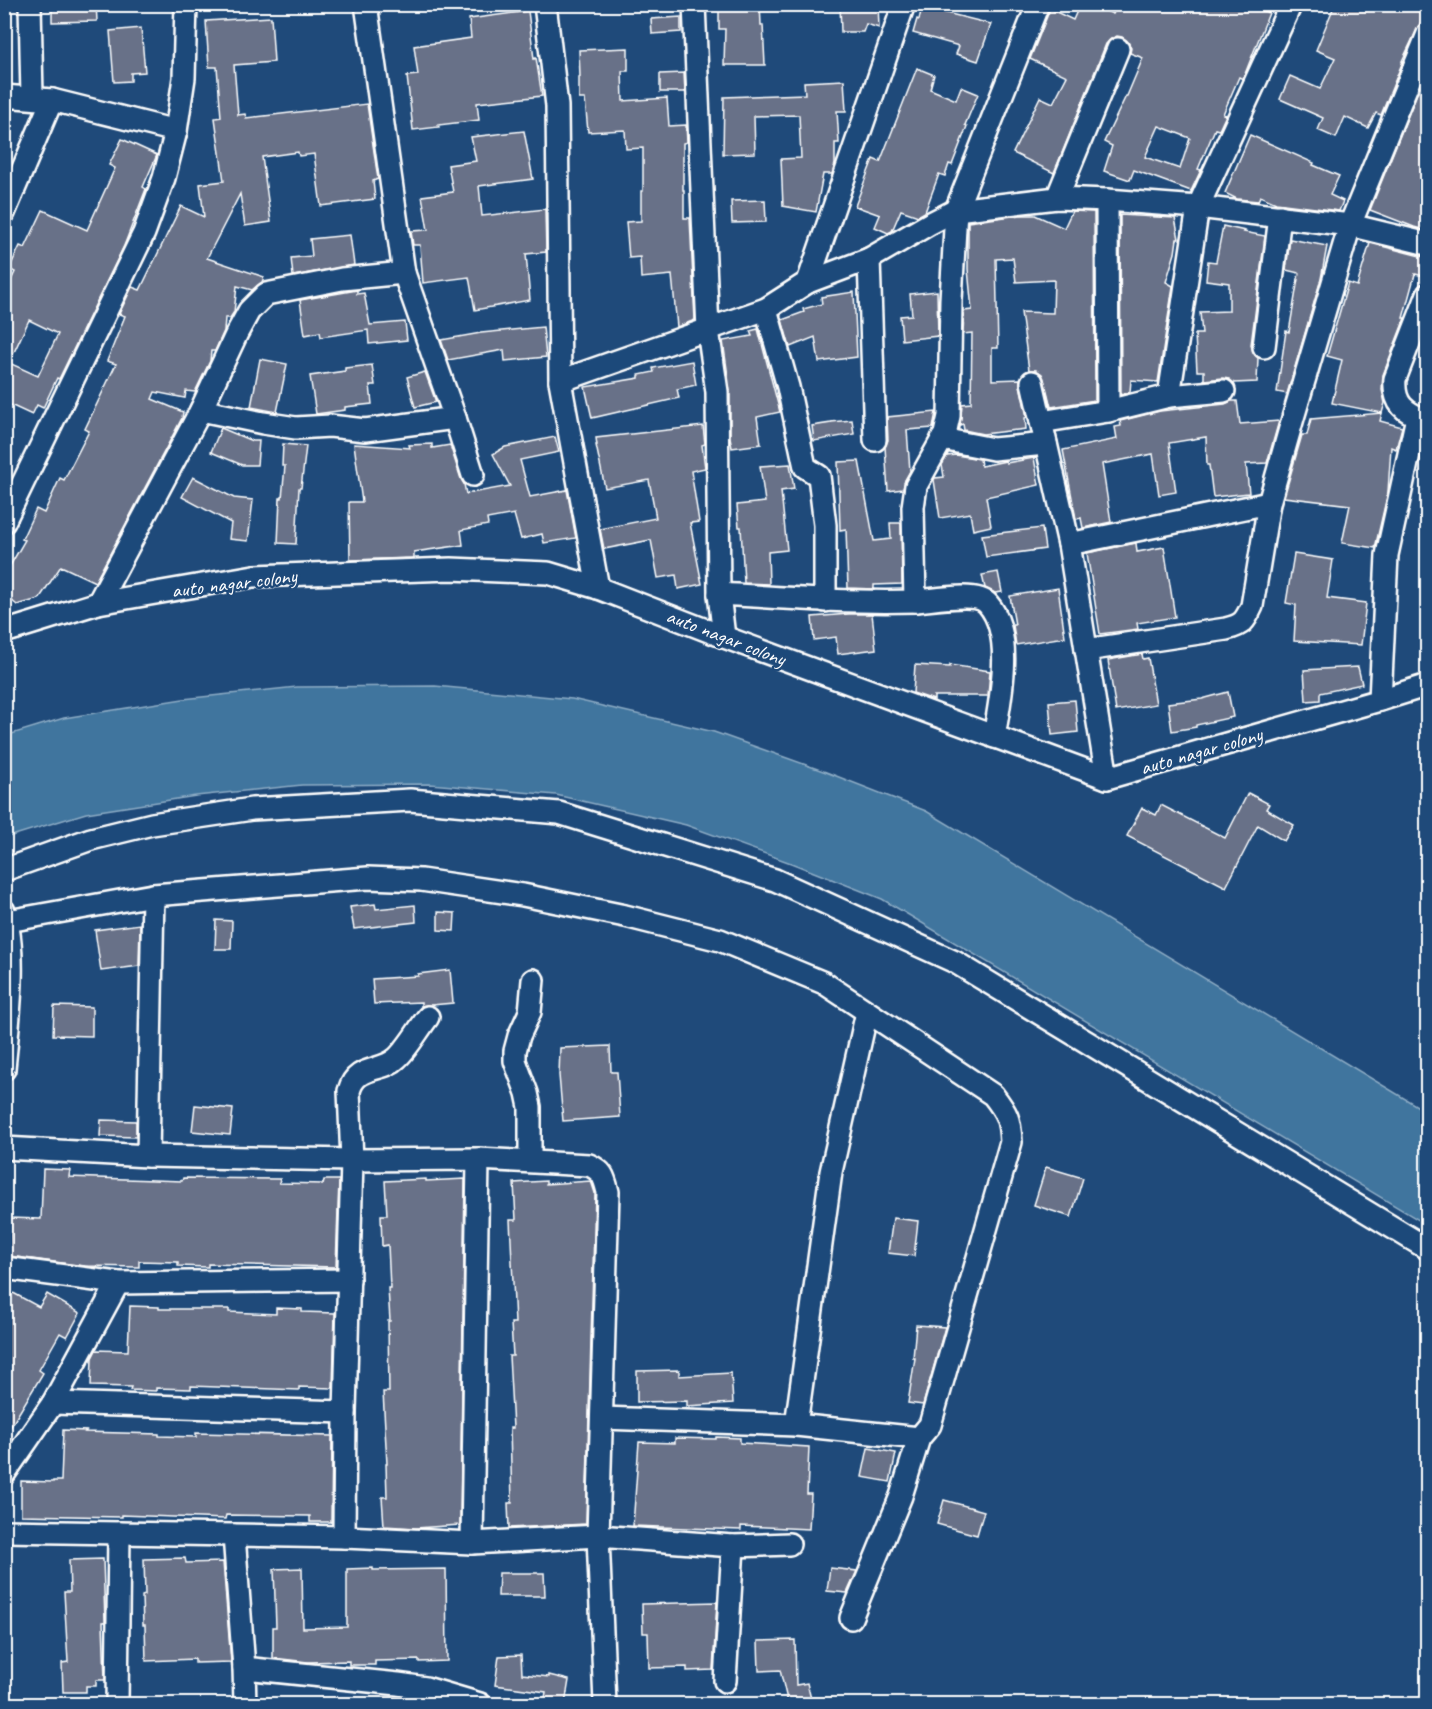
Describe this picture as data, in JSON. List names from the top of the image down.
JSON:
{
  "streets": {
    "street": ["auto nagar colony"]
  }
}
